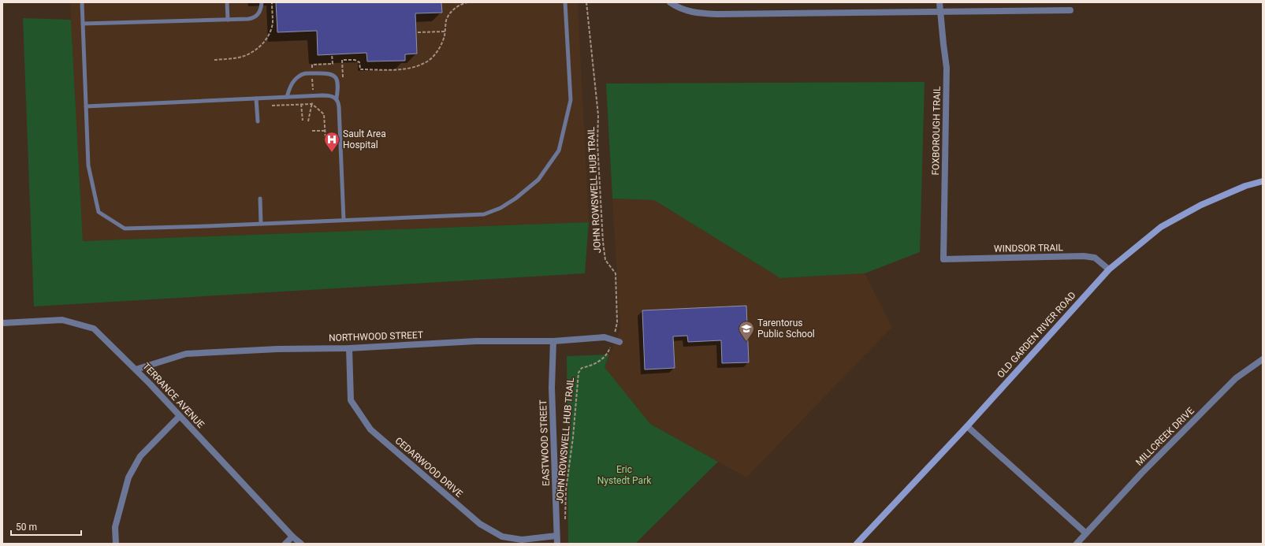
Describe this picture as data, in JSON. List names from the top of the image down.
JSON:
{
  "streets": {
    "main road": ["OLD GARDEN RIVER ROAD"],
    "street": [
      "FOXBOROUGH TRAIL",
      "WINDSOR TRAIL",
      "NORTHWOOD STREET",
      "TERRANCE AVENUE",
      "MILLCREEK DRIVE",
      "EASTWOOD STREET",
      "CEDARWOOD DRIVE"
    ],
    "path": ["JOHN ROWSWELL HUB TRAIL"]
  },
  "crossings": [
    ["FOXBOROUGH TRAIL", "WINDSOR TRAIL"],
    ["JOHN ROWSWELL HUB TRAIL", "NORTHWOOD STREET"],
    ["WINDSOR TRAIL", "OLD GARDEN RIVER ROAD"],
    ["NORTHWOOD STREET", "TERRANCE AVENUE"],
    ["NORTHWOOD STREET", "EASTWOOD STREET"],
    ["NORTHWOOD STREET", "CEDARWOOD DRIVE"],
    ["EASTWOOD STREET", "CEDARWOOD DRIVE"]
  ],
  "parks": ["Eric Nystedt Park"],
  "places": {
    "hospital": ["Sault Area Hospital"],
    "school or university": ["Tarentorus Public School"]
  },
  "scale_bar": "50 m"
}
